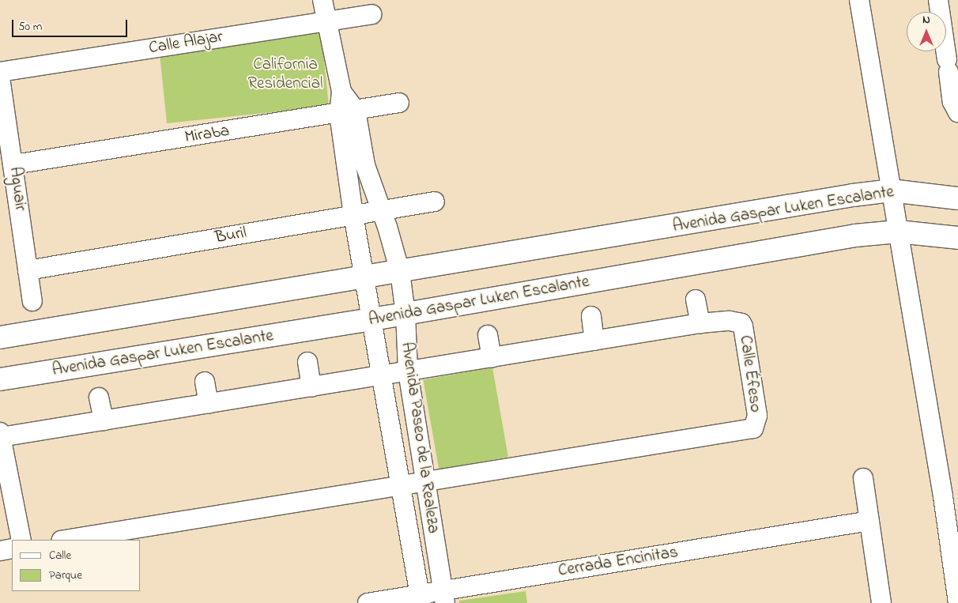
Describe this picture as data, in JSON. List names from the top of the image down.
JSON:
{
  "streets": {
    "street": [
      "Calle Alajar",
      "Miraba",
      "Aguair",
      "Avenida Gaspar Luken Escalante",
      "Buril",
      "Calle Éfeso",
      "Avenida Paseo de la Realeza",
      "Cerrada Encinitas"
    ]
  },
  "crossings": [
    ["Miraba", "Aguair"],
    ["Miraba", "Avenida Paseo de la Realeza"],
    ["Aguair", "Buril"],
    ["Avenida Gaspar Luken Escalante", "Avenida Paseo de la Realeza"],
    ["Buril", "Avenida Paseo de la Realeza"],
    ["Calle Éfeso", "Avenida Paseo de la Realeza"],
    ["Avenida Paseo de la Realeza", "Cerrada Encinitas"]
  ],
  "parks": ["California Residencial"],
  "legend": ["Calle", "Parque"],
  "scale_bar": "50 m",
  "north": "top"
}
